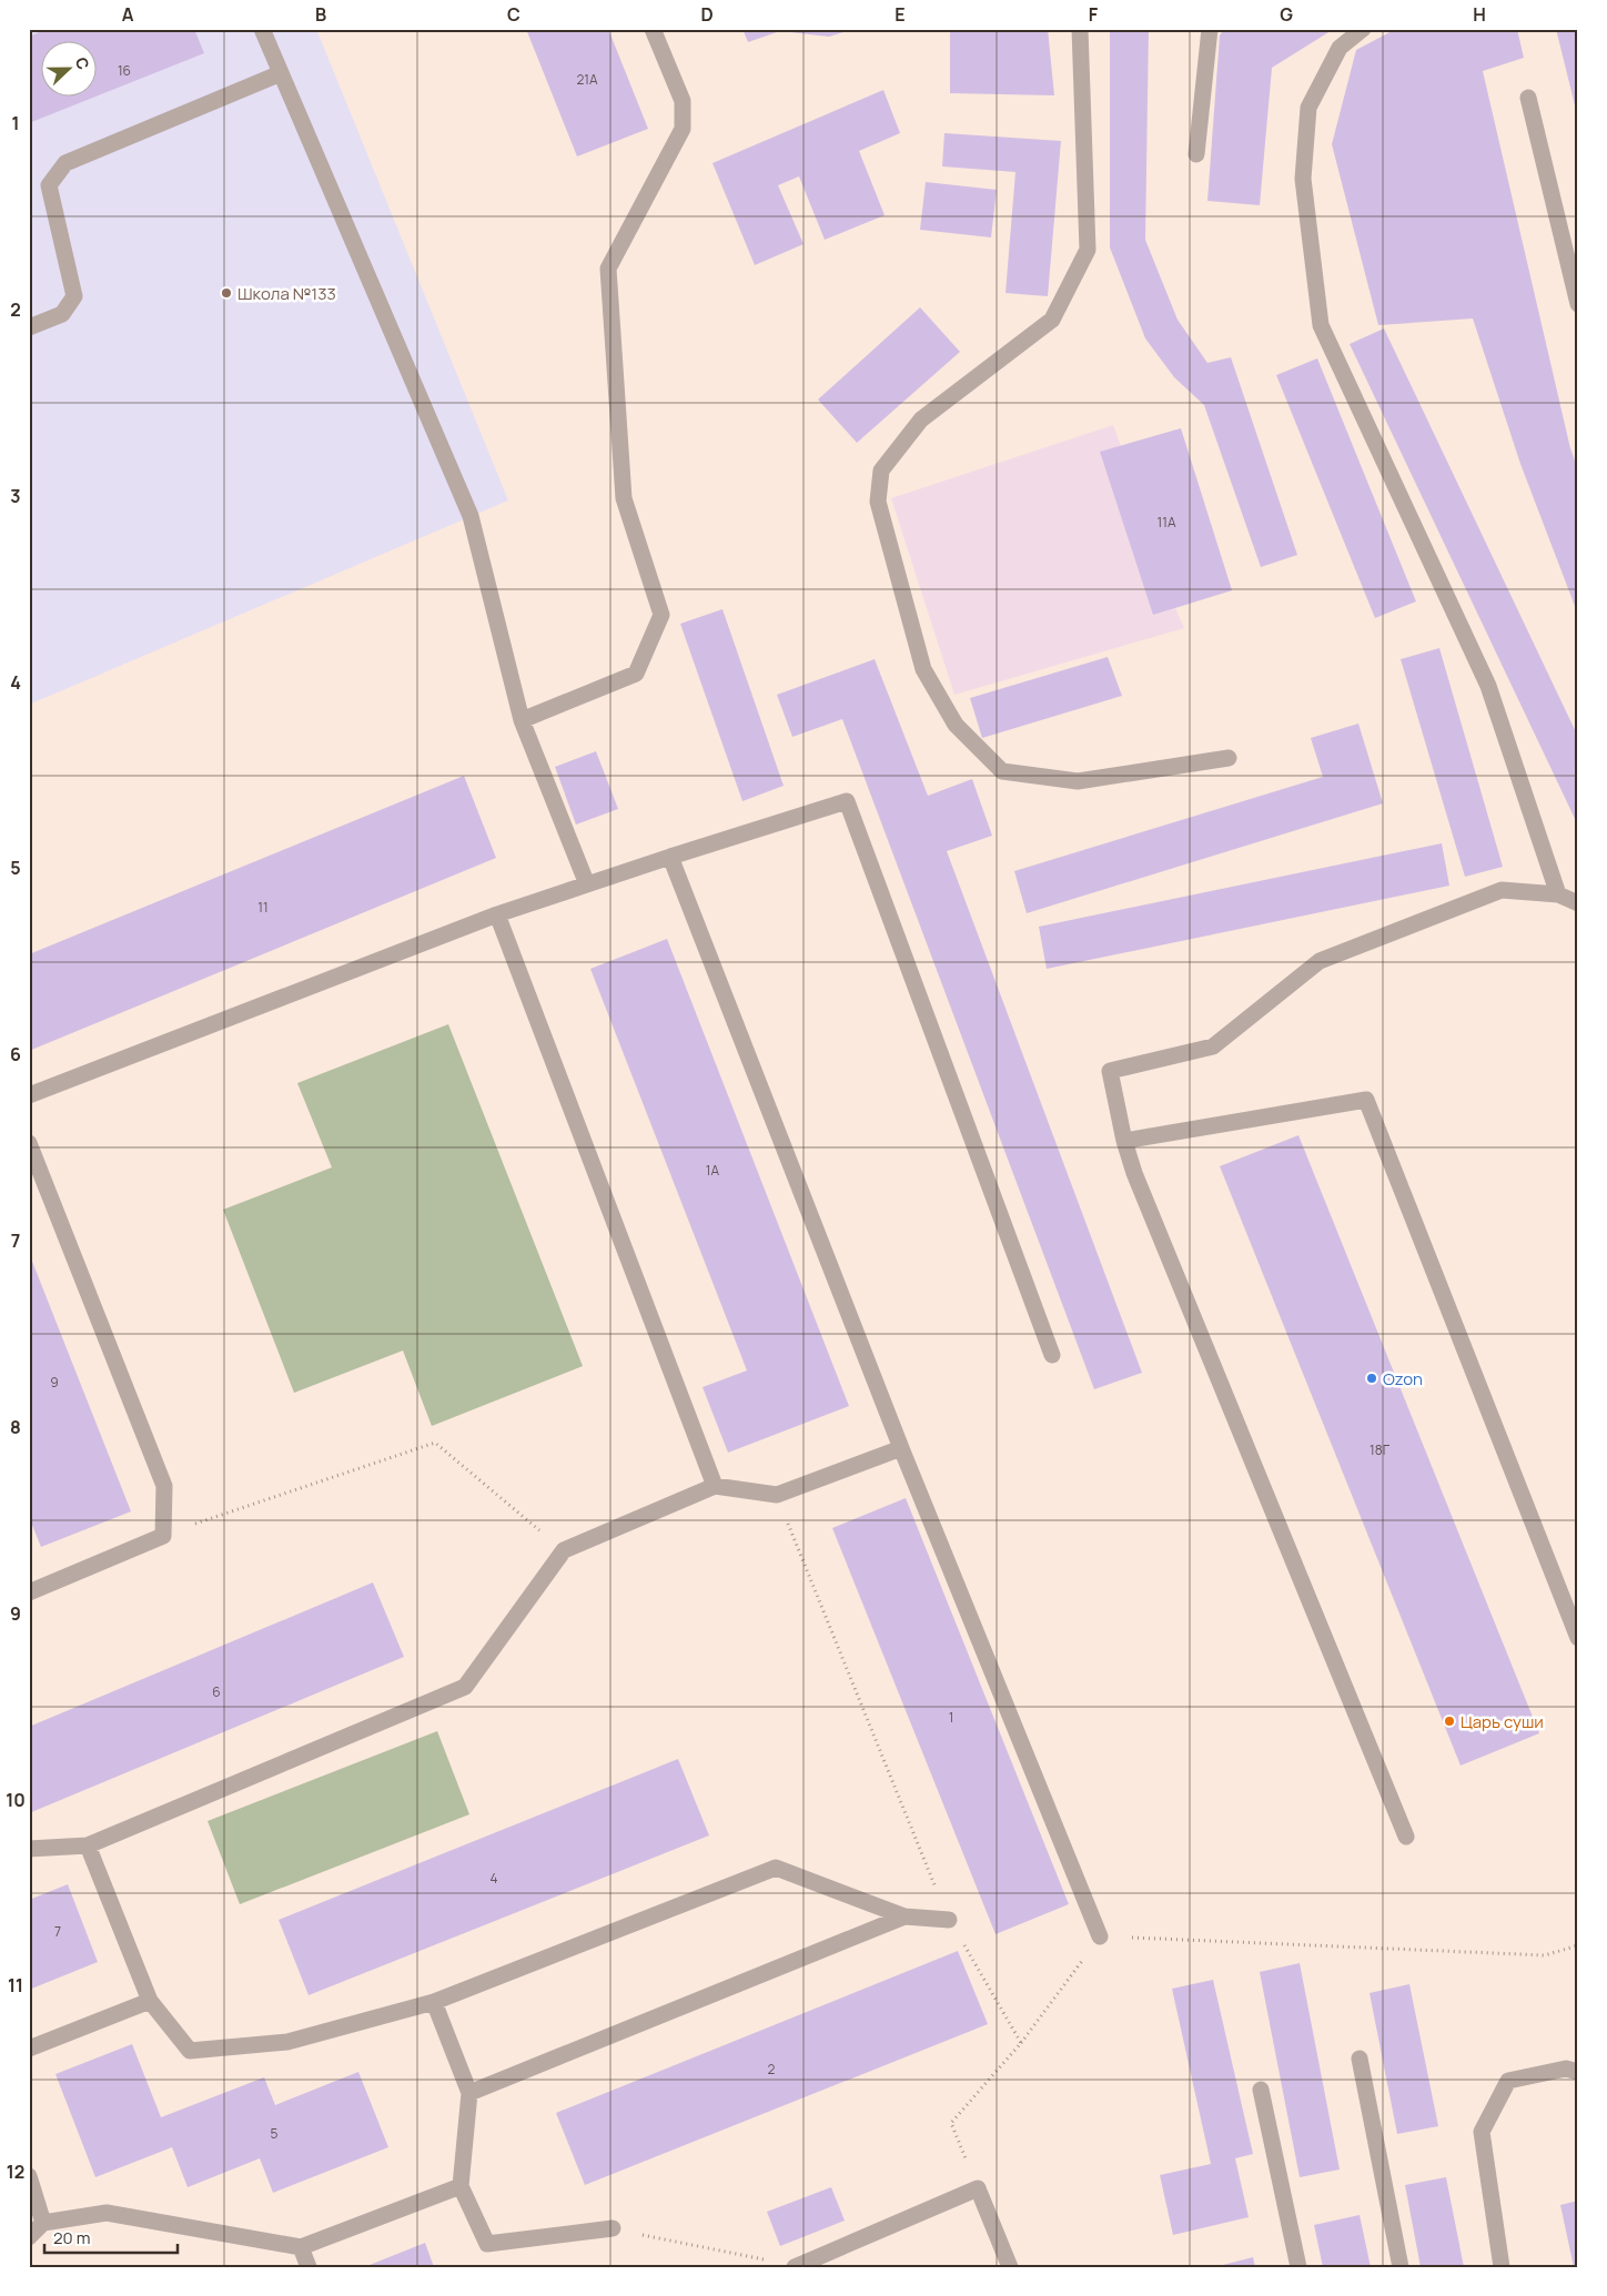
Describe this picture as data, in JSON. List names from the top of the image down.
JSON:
{
  "places": ["Школа №133", "Ozon", "Царь суши"],
  "house_numbers": [
    "16",
    "21А",
    "11А",
    "11",
    "1А",
    "9",
    "18Г",
    "6",
    "1",
    "4",
    "7",
    "2",
    "5"
  ],
  "scale_bar": "20 m",
  "north": "right",
  "grid": {
    "columns": [
      "A",
      "B",
      "C",
      "D",
      "E",
      "F",
      "G",
      "H"
    ],
    "rows": [
      "1",
      "2",
      "3",
      "4",
      "5",
      "6",
      "7",
      "8",
      "9",
      "10",
      "11",
      "12"
    ]
  }
}
